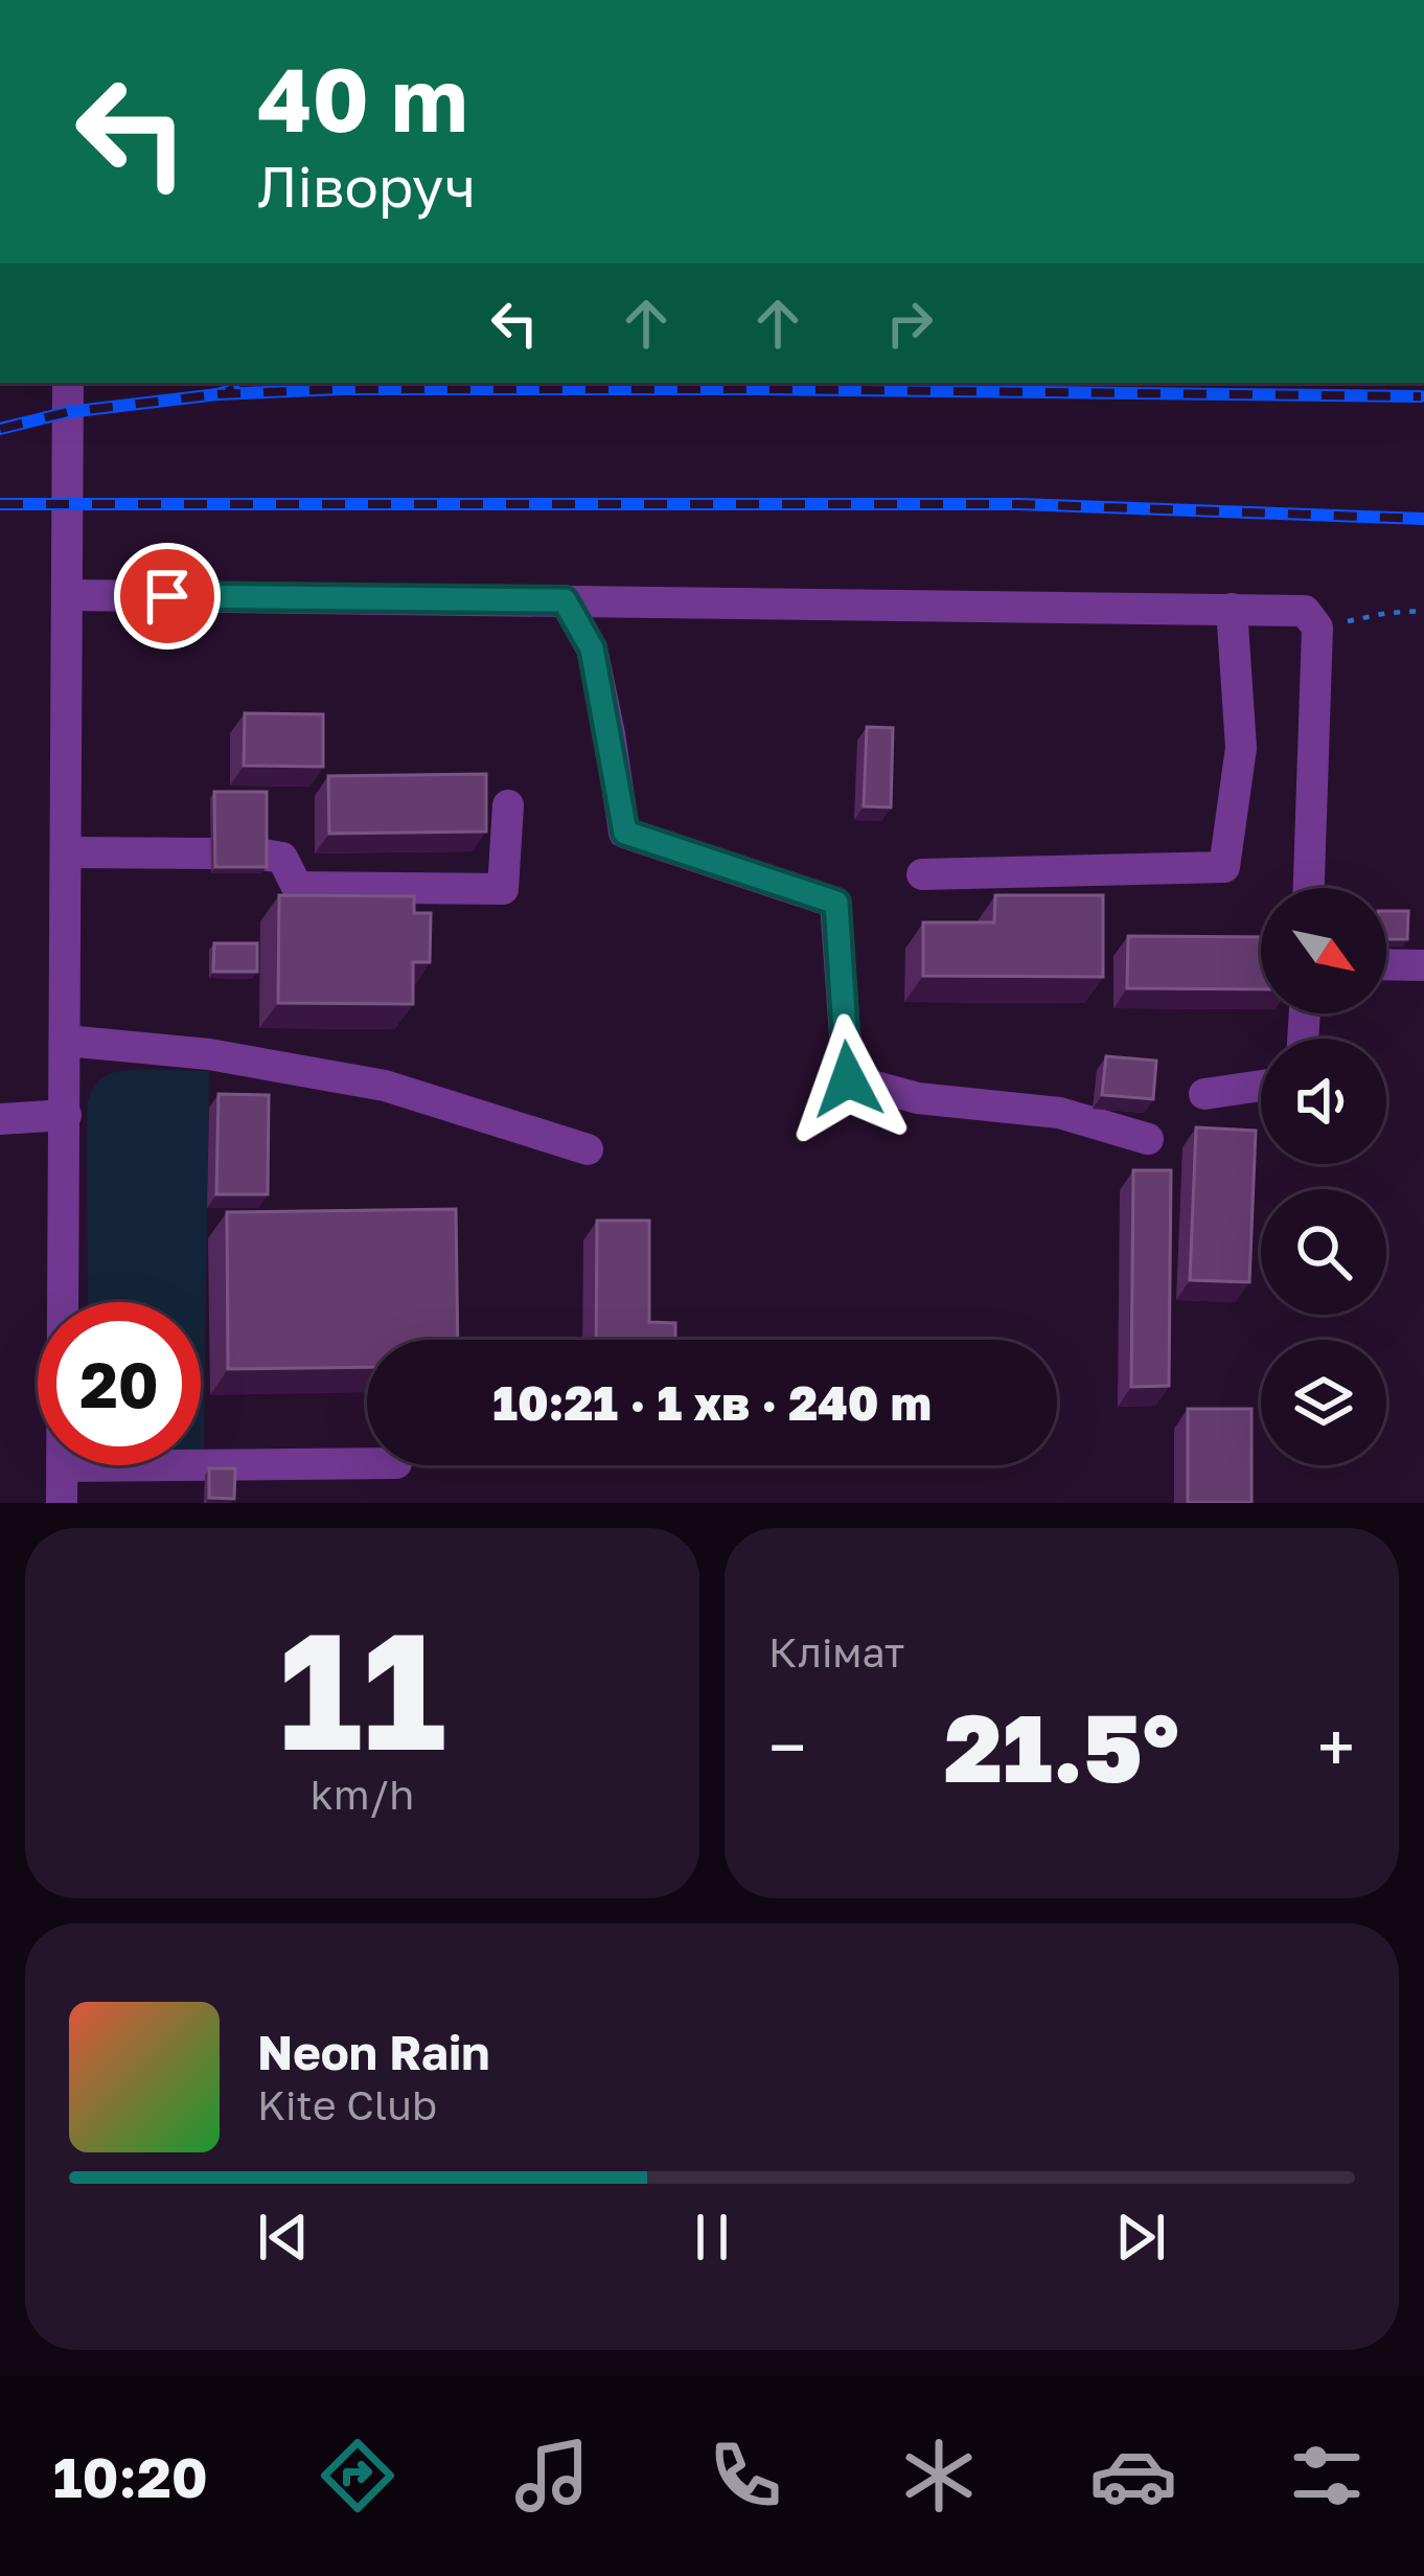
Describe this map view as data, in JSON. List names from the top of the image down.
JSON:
{
  "north": "bottom right",
  "page": {
    "turn": ["40 m", "Ліворуч"],
    "limit": "20",
    "trip": "10:21 · 1 хв · 240 m",
    "tile": [
      ["11", "km/h"],
      "Клімат"
    ],
    "heat": ["−", "21.5°", "+"],
    "song": ["Neon Rain", "Kite Club"],
    "tabs": "10:20"
  }
}
